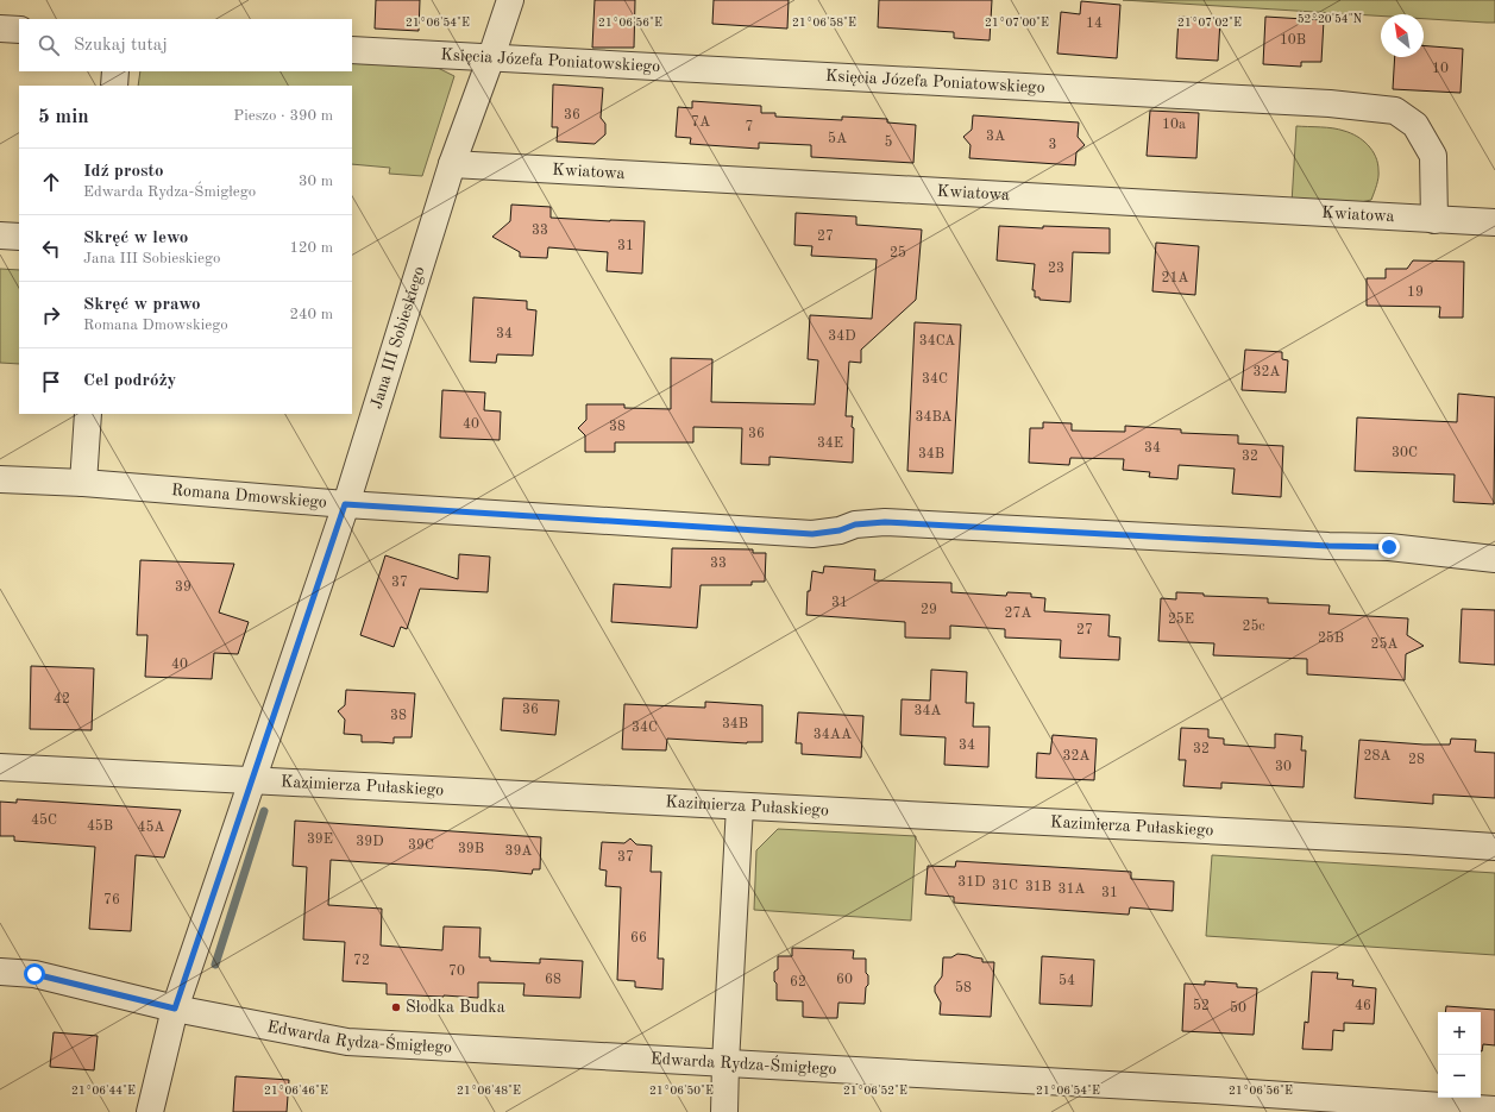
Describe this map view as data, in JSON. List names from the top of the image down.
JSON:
{
  "streets": {
    "street": [
      "Księcia Józefa Poniatowskiego",
      "Kwiatowa",
      "Jana III Sobieskiego",
      "Romana Dmowskiego",
      "Kazimierza Pułaskiego",
      "Edwarda Rydza-Śmigłego"
    ]
  },
  "crossings": [
    ["Księcia Józefa Poniatowskiego", "Kwiatowa"],
    ["Księcia Józefa Poniatowskiego", "Jana III Sobieskiego"],
    ["Kwiatowa", "Jana III Sobieskiego"],
    ["Jana III Sobieskiego", "Romana Dmowskiego"],
    ["Jana III Sobieskiego", "Kazimierza Pułaskiego"],
    ["Jana III Sobieskiego", "Edwarda Rydza-Śmigłego"]
  ],
  "places": ["Słodka Budka"],
  "house_numbers": [
    "14",
    "10B",
    "10",
    "36",
    "7A",
    "10a",
    "7",
    "3A",
    "5A",
    "5",
    "3",
    "33",
    "27",
    "31",
    "25",
    "23",
    "21A",
    "19",
    "34",
    "34D",
    "34CA",
    "32A",
    "34C",
    "34BA",
    "40",
    "38",
    "36",
    "34E",
    "34",
    "30C",
    "34B",
    "32",
    "33",
    "37",
    "39",
    "31",
    "29",
    "27A",
    "25E",
    "25c",
    "27",
    "25B",
    "25A",
    "40",
    "42",
    "36",
    "34A",
    "38",
    "34B",
    "34C",
    "34AA",
    "34",
    "32",
    "32A",
    "28A",
    "28",
    "30",
    "45C",
    "45B",
    "45A",
    "39E",
    "39D",
    "39C",
    "39B",
    "39A",
    "37",
    "31D",
    "31C",
    "31B",
    "31A",
    "31",
    "76",
    "66",
    "72",
    "70",
    "68",
    "60",
    "54",
    "62",
    "58",
    "52",
    "46",
    "50"
  ],
  "north": "top left",
  "page": {
    "search": "Szukaj tutaj",
    "heading": ["5 min", "Pieszo · 390 m"],
    "list": [
      ["Idź prosto", "Edwarda Rydza-Śmigłego", "30 m"],
      ["Skręć w lewo", "Jana III Sobieskiego", "120 m"],
      ["Skręć w prawo", "Romana Dmowskiego", "240 m"],
      "Cel podróży"
    ],
    "map_buttons": ["+", "−"]
  },
  "coordinates": [
    "52°20'54\"N",
    "21°07'00\"E",
    "21°06'54\"E",
    "21°06'56\"E",
    "21°06'58\"E",
    "21°07'02\"E",
    "21°06'44\"E",
    "21°06'46\"E",
    "21°06'48\"E",
    "21°06'50\"E",
    "21°06'52\"E"
  ]
}
